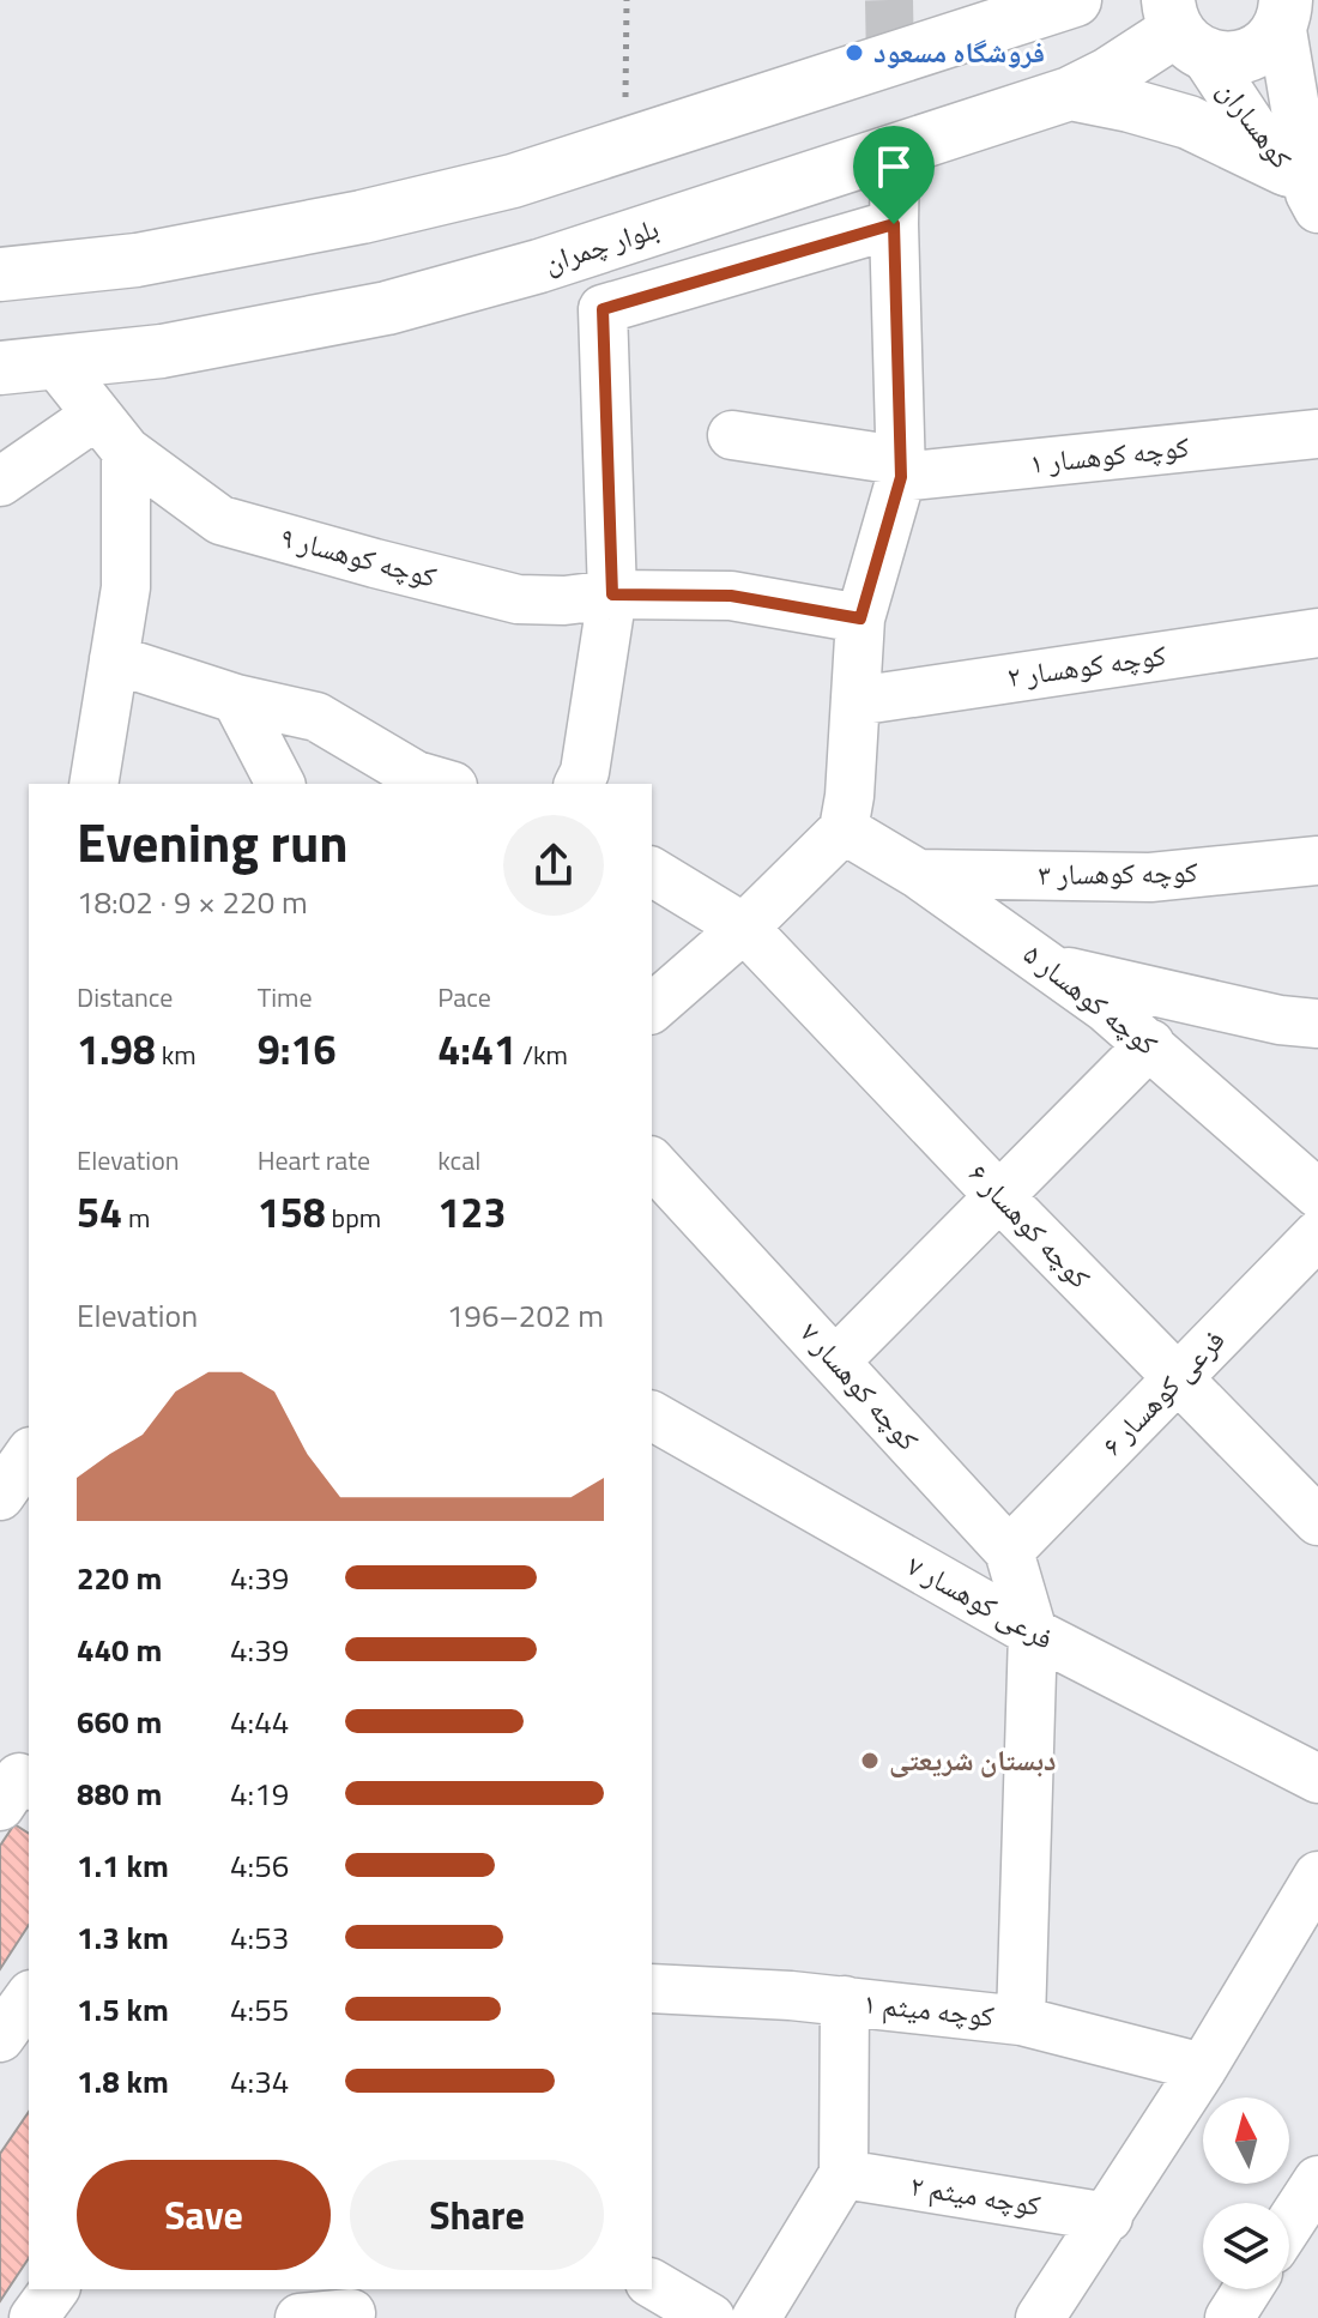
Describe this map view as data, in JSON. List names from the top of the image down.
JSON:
{
  "streets": {
    "main road": ["بلوار چمران"],
    "street": [
      "کوهساران",
      "کوچه کوهسار ۱",
      "کوچه کوهسار ۹",
      "کوچه کوهسار ۲",
      "کوچه کوهسار ۳",
      "کوچه کوهسار ۵",
      "کوچه کوهسار ۶",
      "کوچه کوهسار ۷",
      "فرعی کوهسار ۶",
      "فرعی کوهسار ۷",
      "کوچه میثم ۱",
      "کوچه میثم ۲"
    ]
  },
  "crossings": [
    ["کوهساران", "بلوار چمران"],
    ["بلوار چمران", "کوچه کوهسار ۹"],
    ["کوچه کوهسار ۳", "کوچه کوهسار ۵"],
    ["کوچه کوهسار ۶", "فرعی کوهسار ۶"],
    ["کوچه کوهسار ۷", "فرعی کوهسار ۶"],
    ["کوچه کوهسار ۷", "فرعی کوهسار ۷"],
    ["کوچه کوهسار ۷", "کوچه میثم ۱"]
  ],
  "places": ["فروشگاه مسعود", "دبستان شریعتی"],
  "north": "top",
  "page": {
    "heading": ["Evening run", "18:02 · 9 × 220 m"],
    "stats": [
      ["Distance", "1.98 km"],
      ["Time", "9:16"],
      ["Pace", "4:41 /km"],
      ["Elevation", "54 m"],
      ["Heart rate", "158 bpm"],
      ["kcal", "123"]
    ],
    "chart": ["Elevation", "196–202 m"],
    "list": [
      {
        "name": "220 m",
        "note": "4:39"
      },
      {
        "name": "440 m",
        "note": "4:39"
      },
      {
        "name": "660 m",
        "note": "4:44"
      },
      {
        "name": "880 m",
        "note": "4:19"
      },
      {
        "name": "1.1 km",
        "note": "4:56"
      },
      {
        "name": "1.3 km",
        "note": "4:53"
      },
      {
        "name": "1.5 km",
        "note": "4:55"
      },
      {
        "name": "1.8 km",
        "note": "4:34"
      }
    ],
    "buttons": ["Save", "Share"]
  }
}
